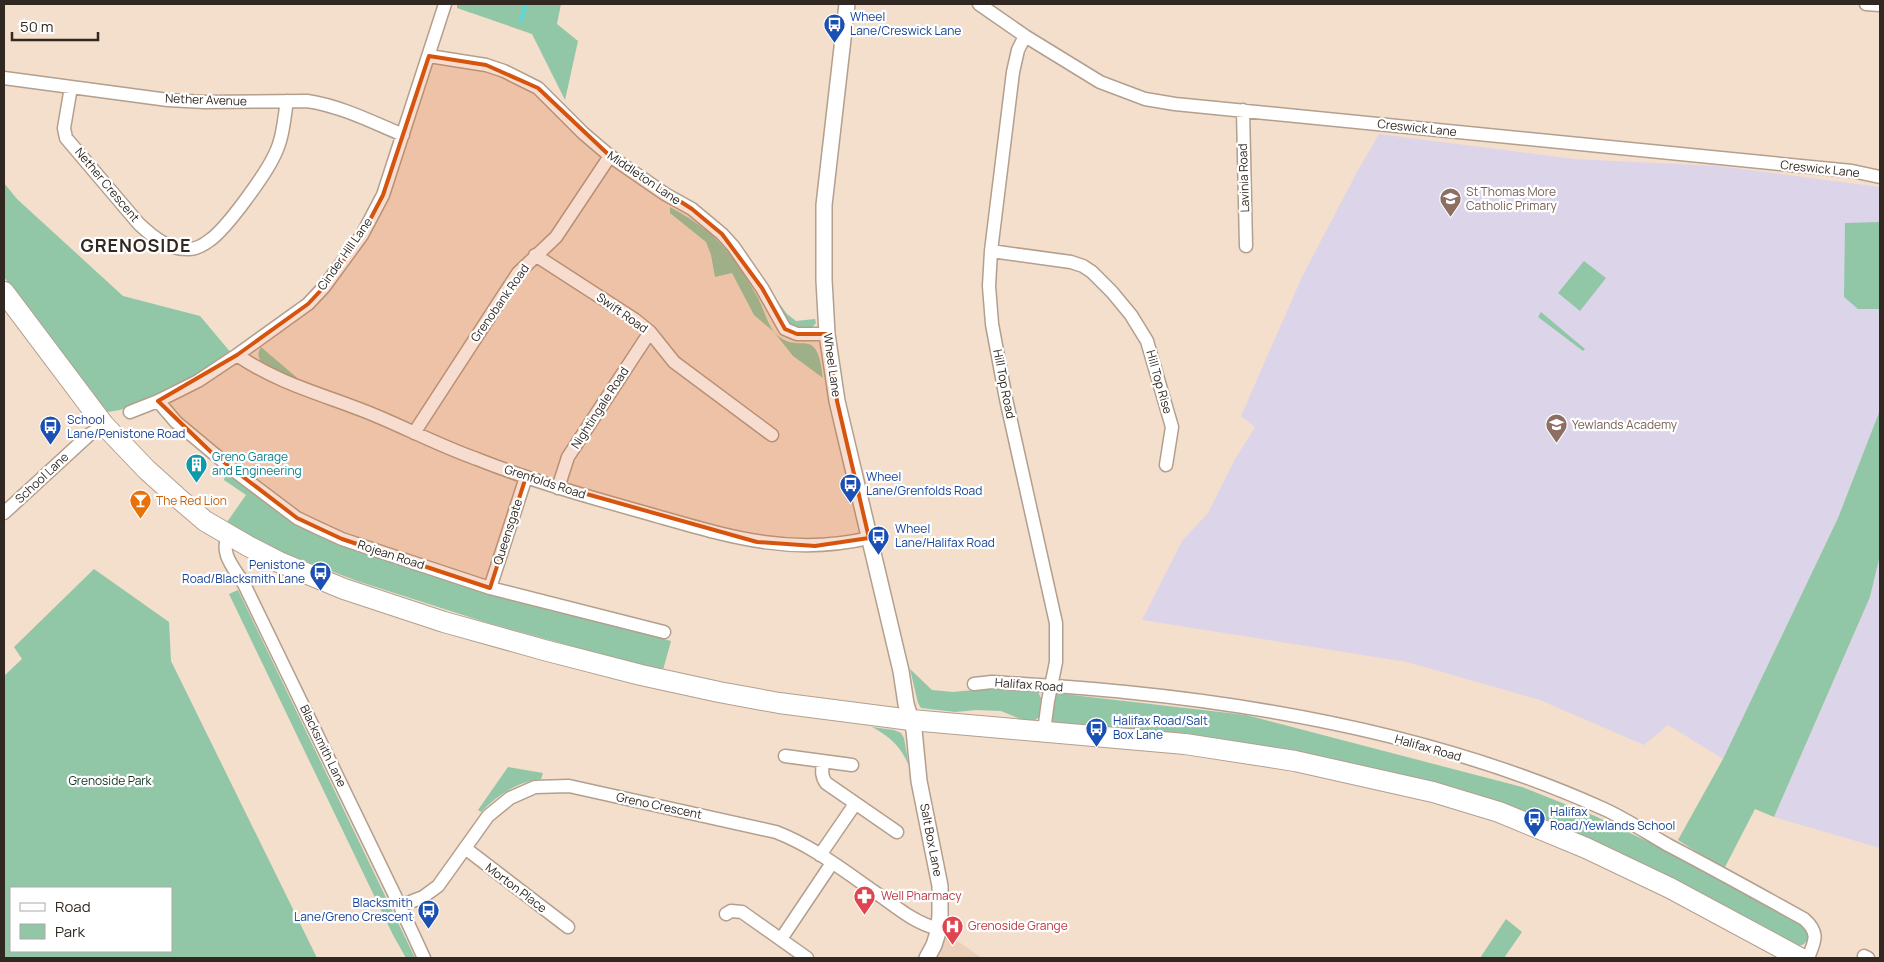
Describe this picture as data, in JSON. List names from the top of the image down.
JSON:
{
  "streets": {
    "street": [
      "Nether Avenue",
      "Creswick Lane",
      "Middleton Lane",
      "Lavinia Road",
      "Nether Crescent",
      "Cinder Hill Lane",
      "Grenobank Road",
      "Swift Road",
      "Wheel Lane",
      "Hill Top Rise",
      "Hill Top Road",
      "Nightingale Road",
      "School Lane",
      "Grenfolds Road",
      "Queensgate",
      "Rojean Road",
      "Halifax Road",
      "Blacksmith Lane",
      "Greno Crescent",
      "Salt Box Lane",
      "Morton Place"
    ]
  },
  "crossings": [
    ["Nether Avenue", "Nether Crescent"],
    ["Nether Avenue", "Cinder Hill Lane"],
    ["Creswick Lane", "Lavinia Road"],
    ["Creswick Lane", "Hill Top Road"],
    ["Middleton Lane", "Cinder Hill Lane"],
    ["Middleton Lane", "Grenobank Road"],
    ["Middleton Lane", "Wheel Lane"],
    ["Cinder Hill Lane", "Grenfolds Road"],
    ["Cinder Hill Lane", "Rojean Road"],
    ["Grenobank Road", "Swift Road"],
    ["Grenobank Road", "Grenfolds Road"],
    ["Swift Road", "Nightingale Road"],
    ["Wheel Lane", "Grenfolds Road"],
    ["Wheel Lane", "Salt Box Lane"],
    ["Hill Top Rise", "Hill Top Road"],
    ["Hill Top Road", "Halifax Road"],
    ["Nightingale Road", "Grenfolds Road"],
    ["Grenfolds Road", "Queensgate"],
    ["Queensgate", "Rojean Road"],
    ["Blacksmith Lane", "Greno Crescent"],
    ["Greno Crescent", "Salt Box Lane"],
    ["Greno Crescent", "Morton Place"]
  ],
  "districts": ["GRENOSIDE"],
  "parks": ["Grenoside Park"],
  "places": {
    "bus stop": [
      "Wheel Lane/Creswick Lane",
      "School Lane/Penistone Road",
      "Wheel Lane/Grenfolds Road",
      "Wheel Lane/Halifax Road",
      "Penistone Road/Blacksmith Lane",
      "Halifax Road/Salt Box Lane",
      "Halifax Road/Yewlands School",
      "Blacksmith Lane/Greno Crescent"
    ],
    "school or university": ["St Thomas More Catholic Primary", "Yewlands Academy"],
    "building": ["Greno Garage and Engineering"],
    "bar": ["The Red Lion"],
    "pharmacy": ["Well Pharmacy"],
    "hospital": ["Grenoside Grange"]
  },
  "legend": ["Road", "Park"],
  "scale_bar": "50 m"
}
